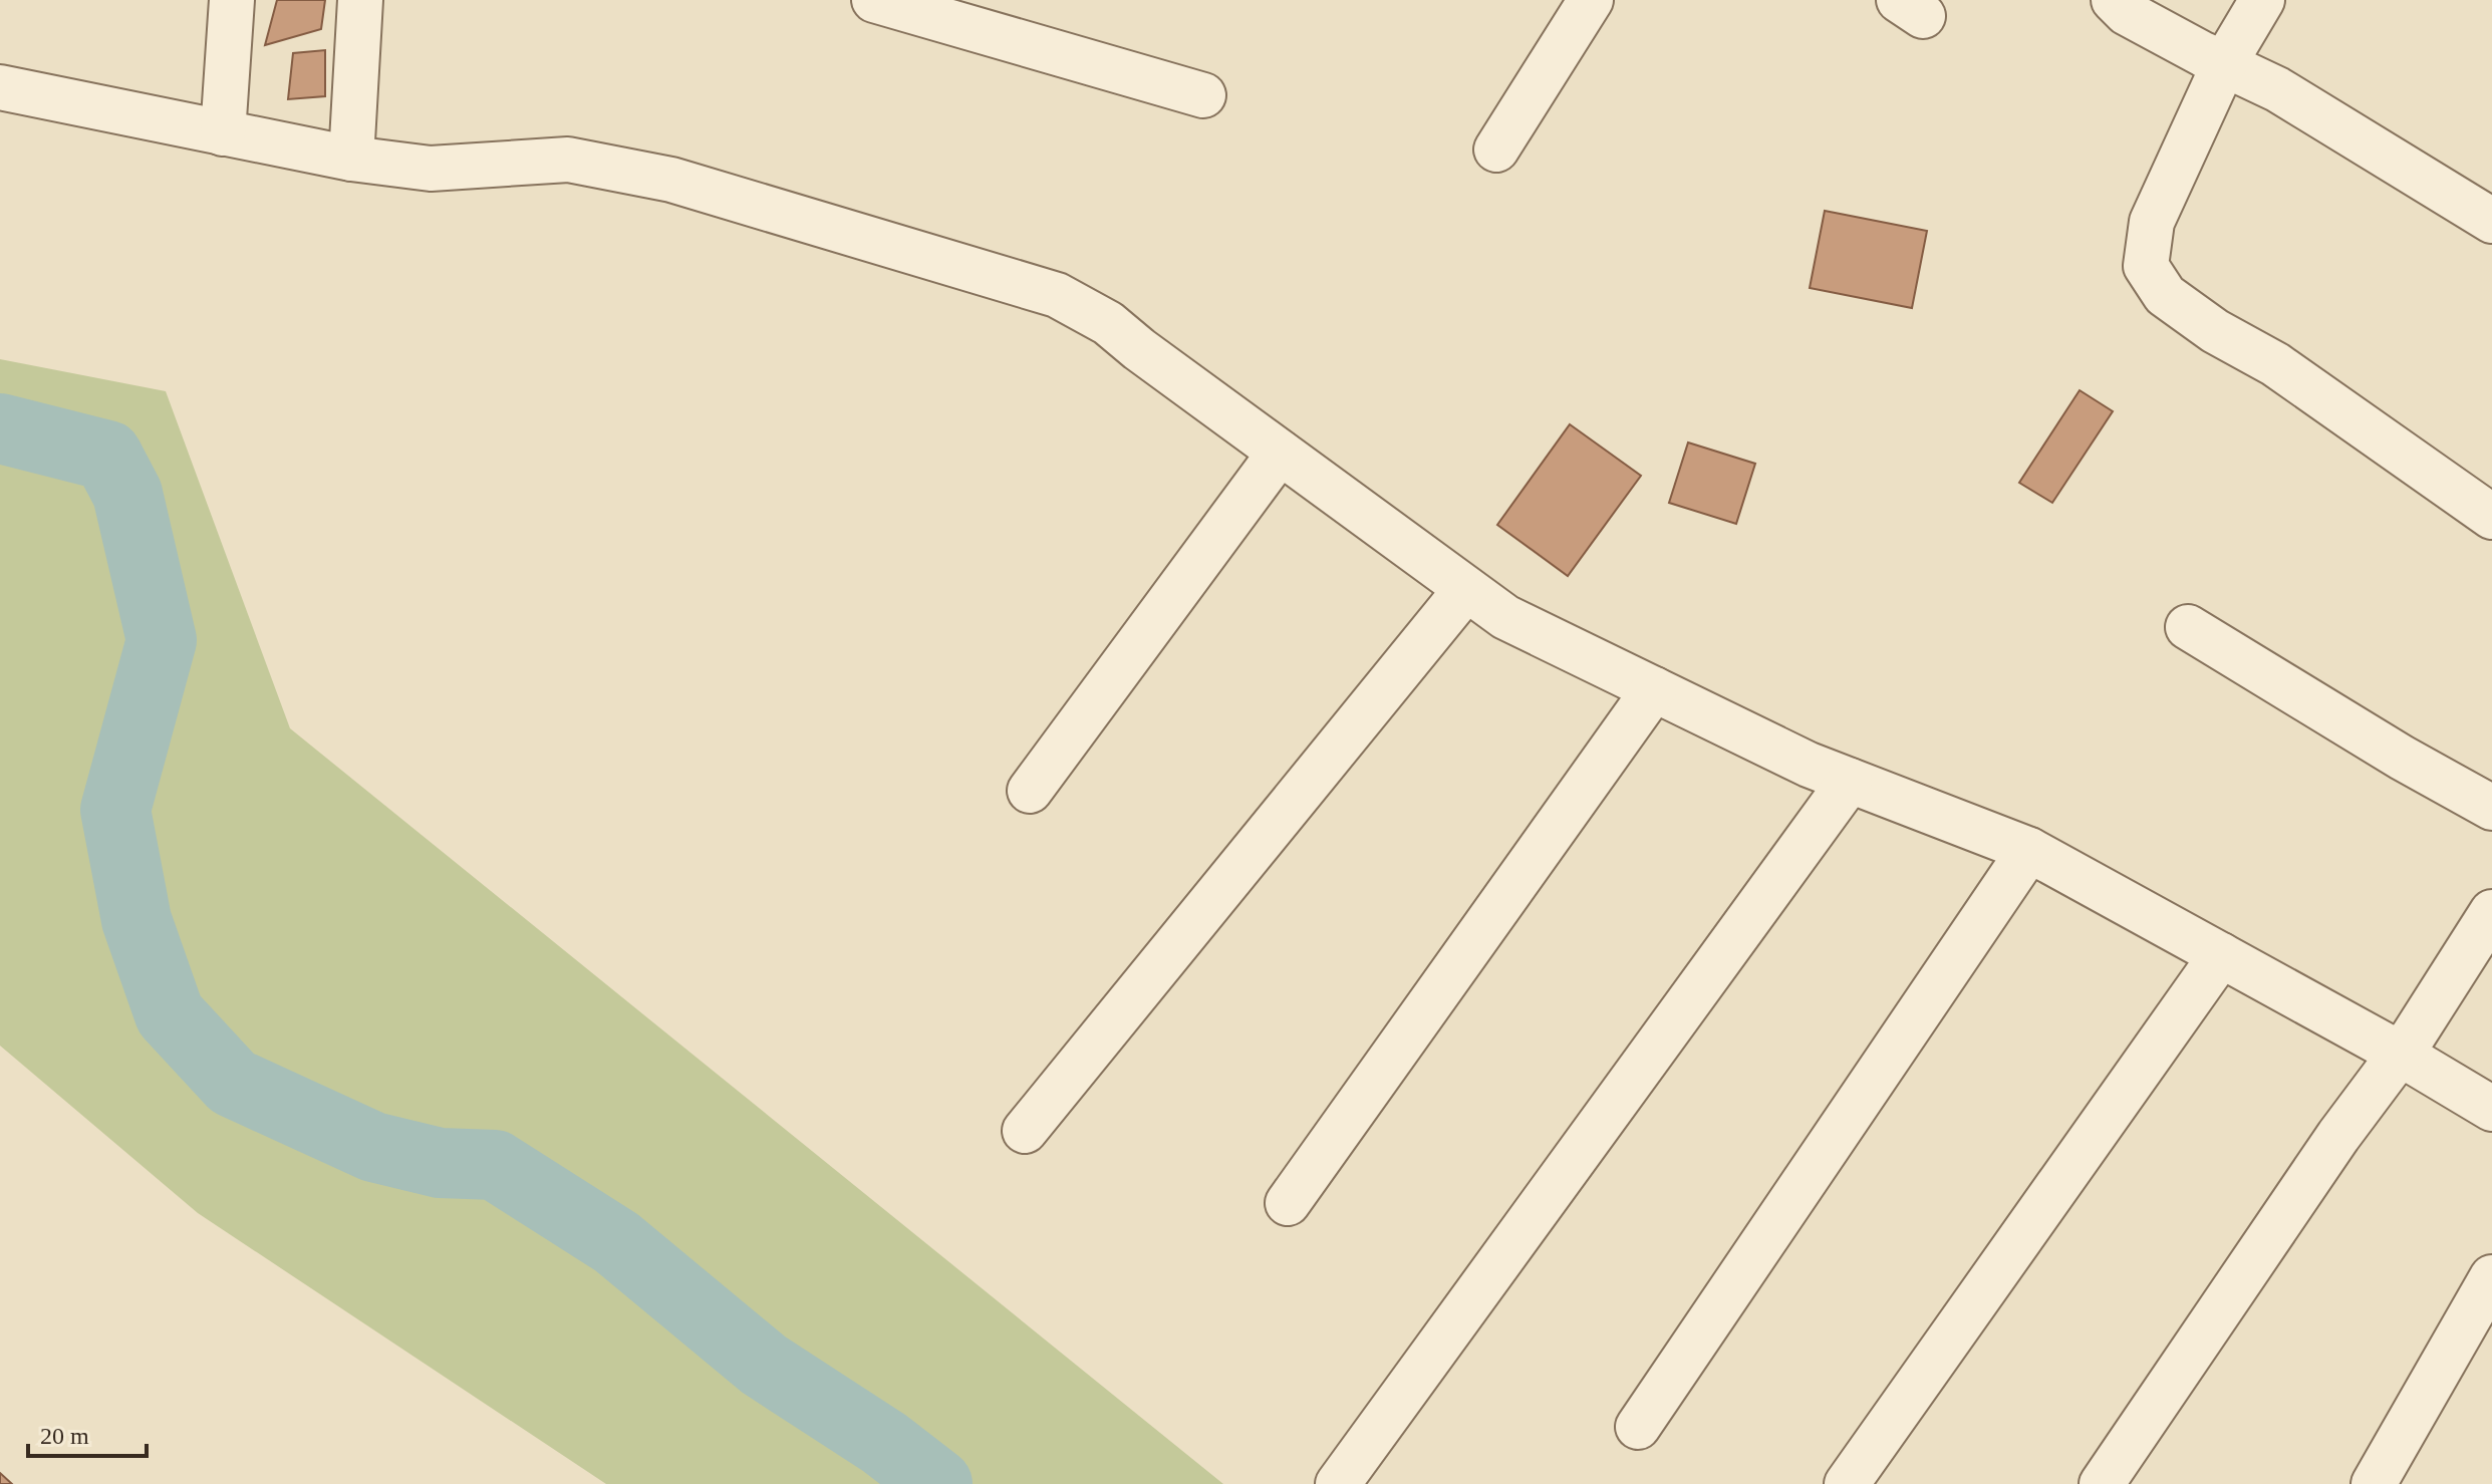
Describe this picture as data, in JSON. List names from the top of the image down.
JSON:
{
  "scale_bar": "20 m"
}
